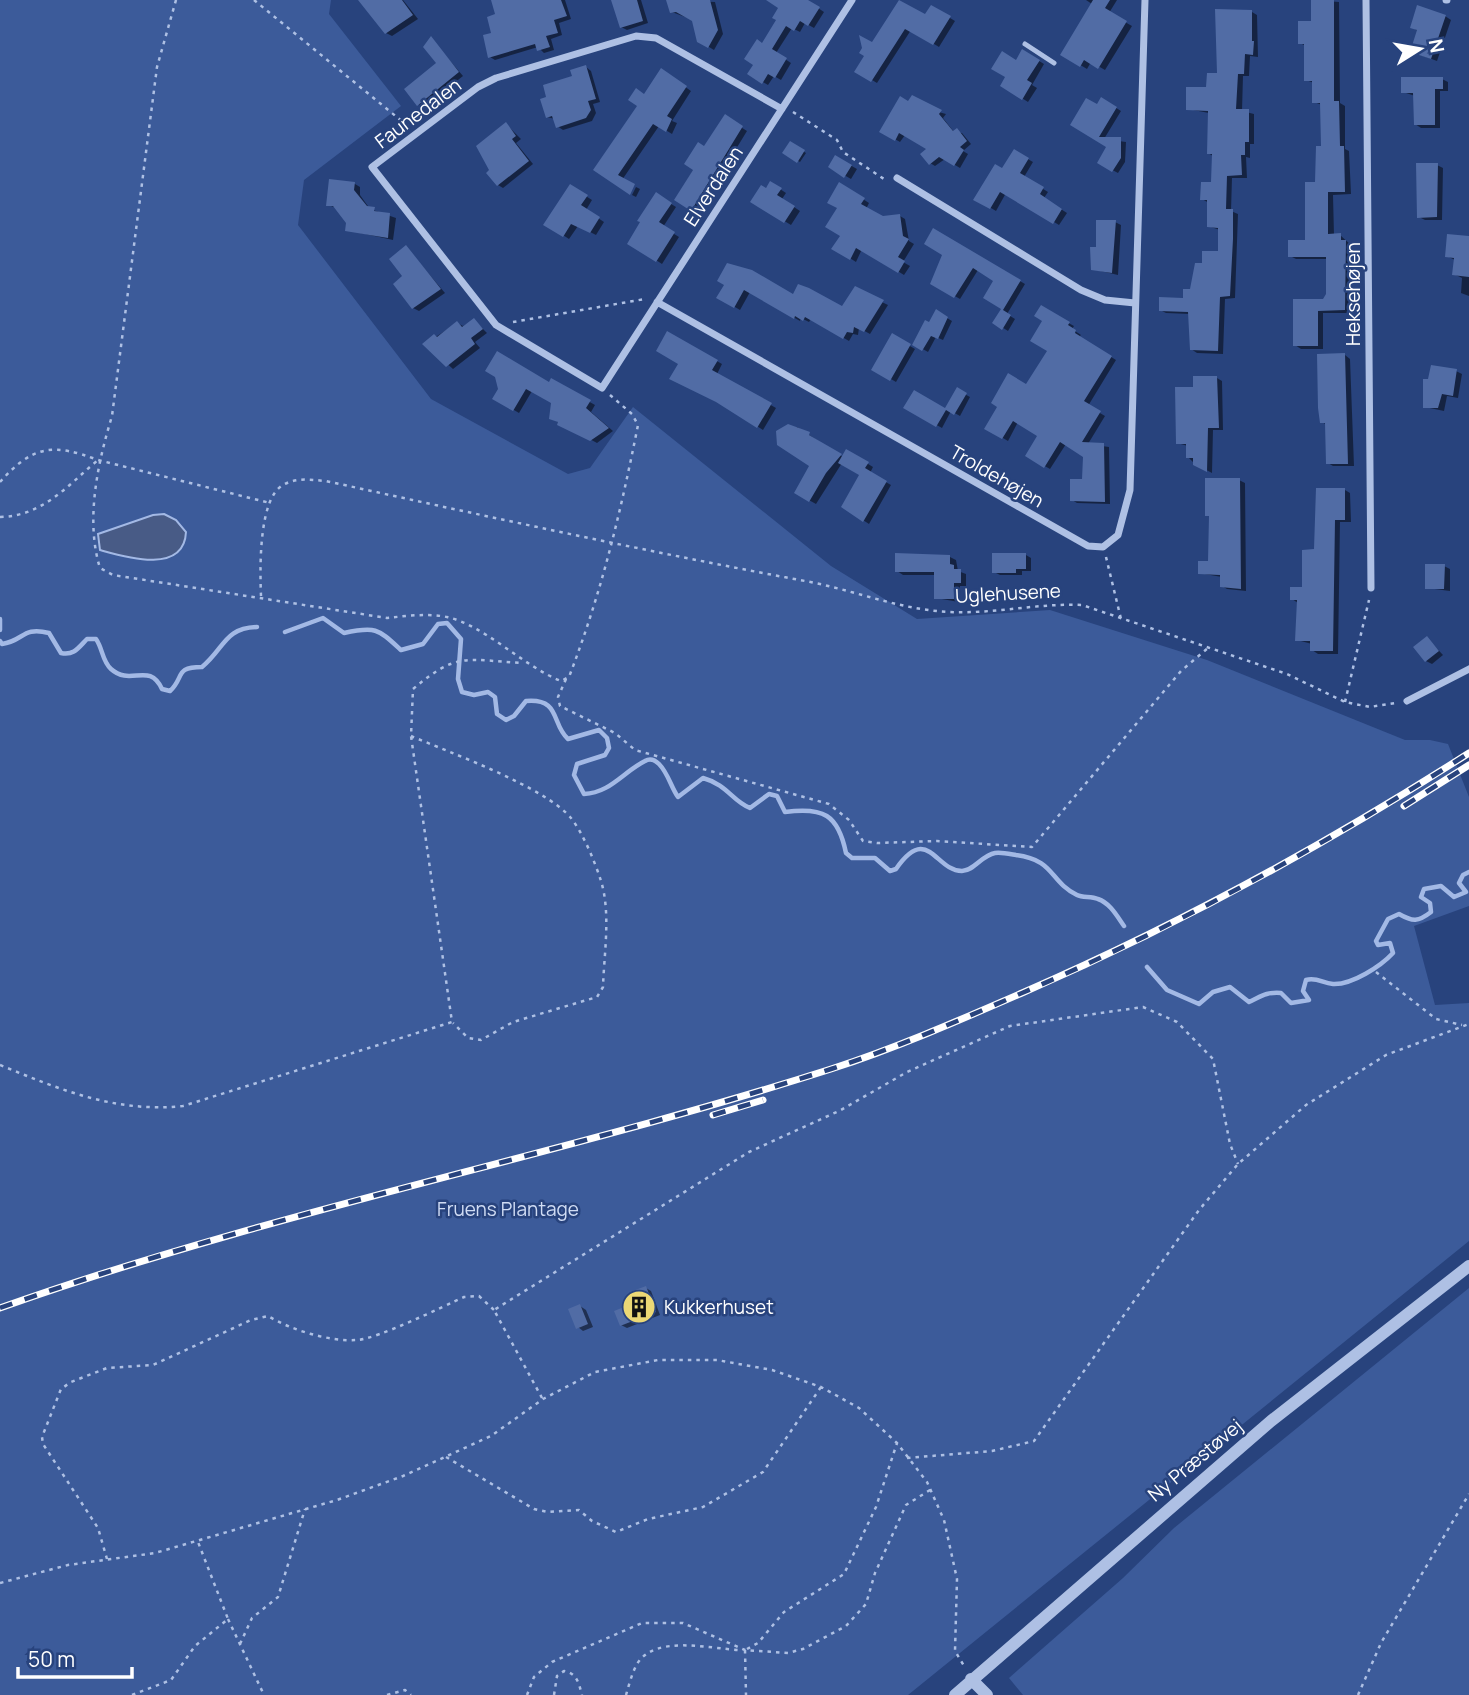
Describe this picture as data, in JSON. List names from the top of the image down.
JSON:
{
  "streets": {
    "street": [
      "Faunedalen",
      "Elverdalen",
      "Heksehøjen",
      "Troldehøjen",
      "Ny Præstøvej"
    ],
    "path": ["Uglehusene"]
  },
  "crossings": [
    ["Faunedalen", "Elverdalen"],
    ["Elverdalen", "Troldehøjen"]
  ],
  "parks": ["Fruens Plantage"],
  "places": {
    "building": ["Kukkerhuset"]
  },
  "scale_bar": "50 m",
  "north": "right"
}
